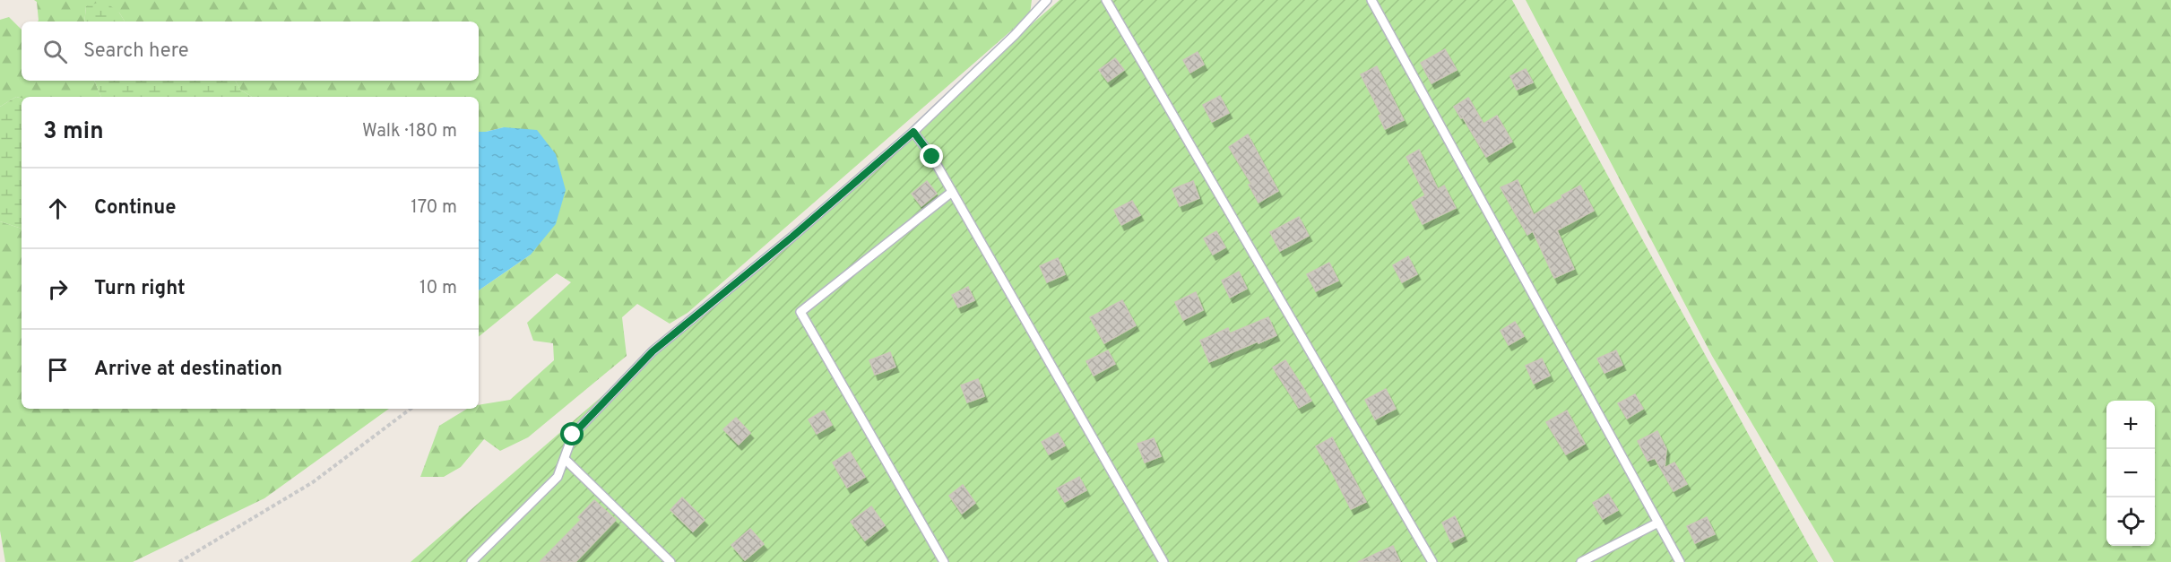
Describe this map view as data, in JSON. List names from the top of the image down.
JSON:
{
  "page": {
    "search": "Search here",
    "heading": ["3 min", "Walk · 180 m"],
    "list": [
      ["Continue", "170 m"],
      ["Turn right", "10 m"],
      "Arrive at destination"
    ],
    "map_buttons": ["+", "−"]
  }
}
